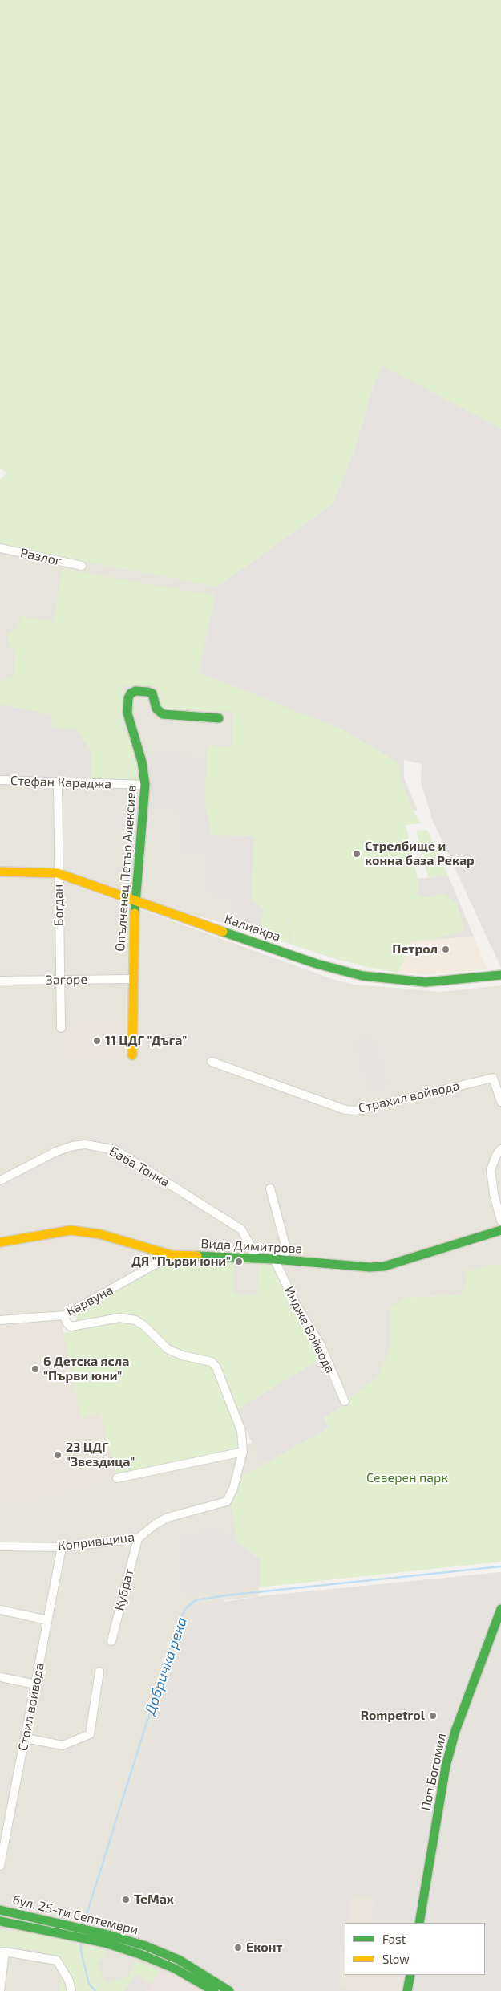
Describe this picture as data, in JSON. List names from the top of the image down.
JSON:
{
  "streets": {
    "street": [
      "Разлог",
      "Стефан Караджа",
      "Опълченец Петър Алексиев",
      "Богдан",
      "Калиакра",
      "Загоре",
      "Страхил войвода",
      "Баба Тонка",
      "Вида Димитрова",
      "Карвуна",
      "Индже Войвода",
      "Копривщица",
      "Кубрат",
      "Стоил войвода",
      "Поп Богомил",
      "бул. 25-ти Септември"
    ]
  },
  "crossings": [
    ["Стефан Караджа", "Опълченец Петър Алексиев"],
    ["Стефан Караджа", "Богдан"],
    ["Опълченец Петър Алексиев", "Калиакра"],
    ["Опълченец Петър Алексиев", "Загоре"],
    ["Богдан", "Калиакра"],
    ["Богдан", "Загоре"],
    ["Баба Тонка", "Вида Димитрова"],
    ["Вида Димитрова", "Карвуна"],
    ["Вида Димитрова", "Индже Войвода"],
    ["Карвуна", "Копривщица"],
    ["Копривщица", "Кубрат"],
    ["Копривщица", "Стоил войвода"]
  ],
  "water": ["Добричка река"],
  "parks": ["Северен парк"],
  "places": [
    "Стрелбище и конна база Рекар",
    "Петрол",
    "11 ЦДГ \"Дъга\"",
    "ДЯ \"Първи юни\"",
    "6 Детска ясла \"Първи юни\"",
    "23 ЦДГ \"Звездица\"",
    "Rompetrol",
    "TeMax",
    "Еконт"
  ],
  "legend": ["Fast", "Slow"]
}
